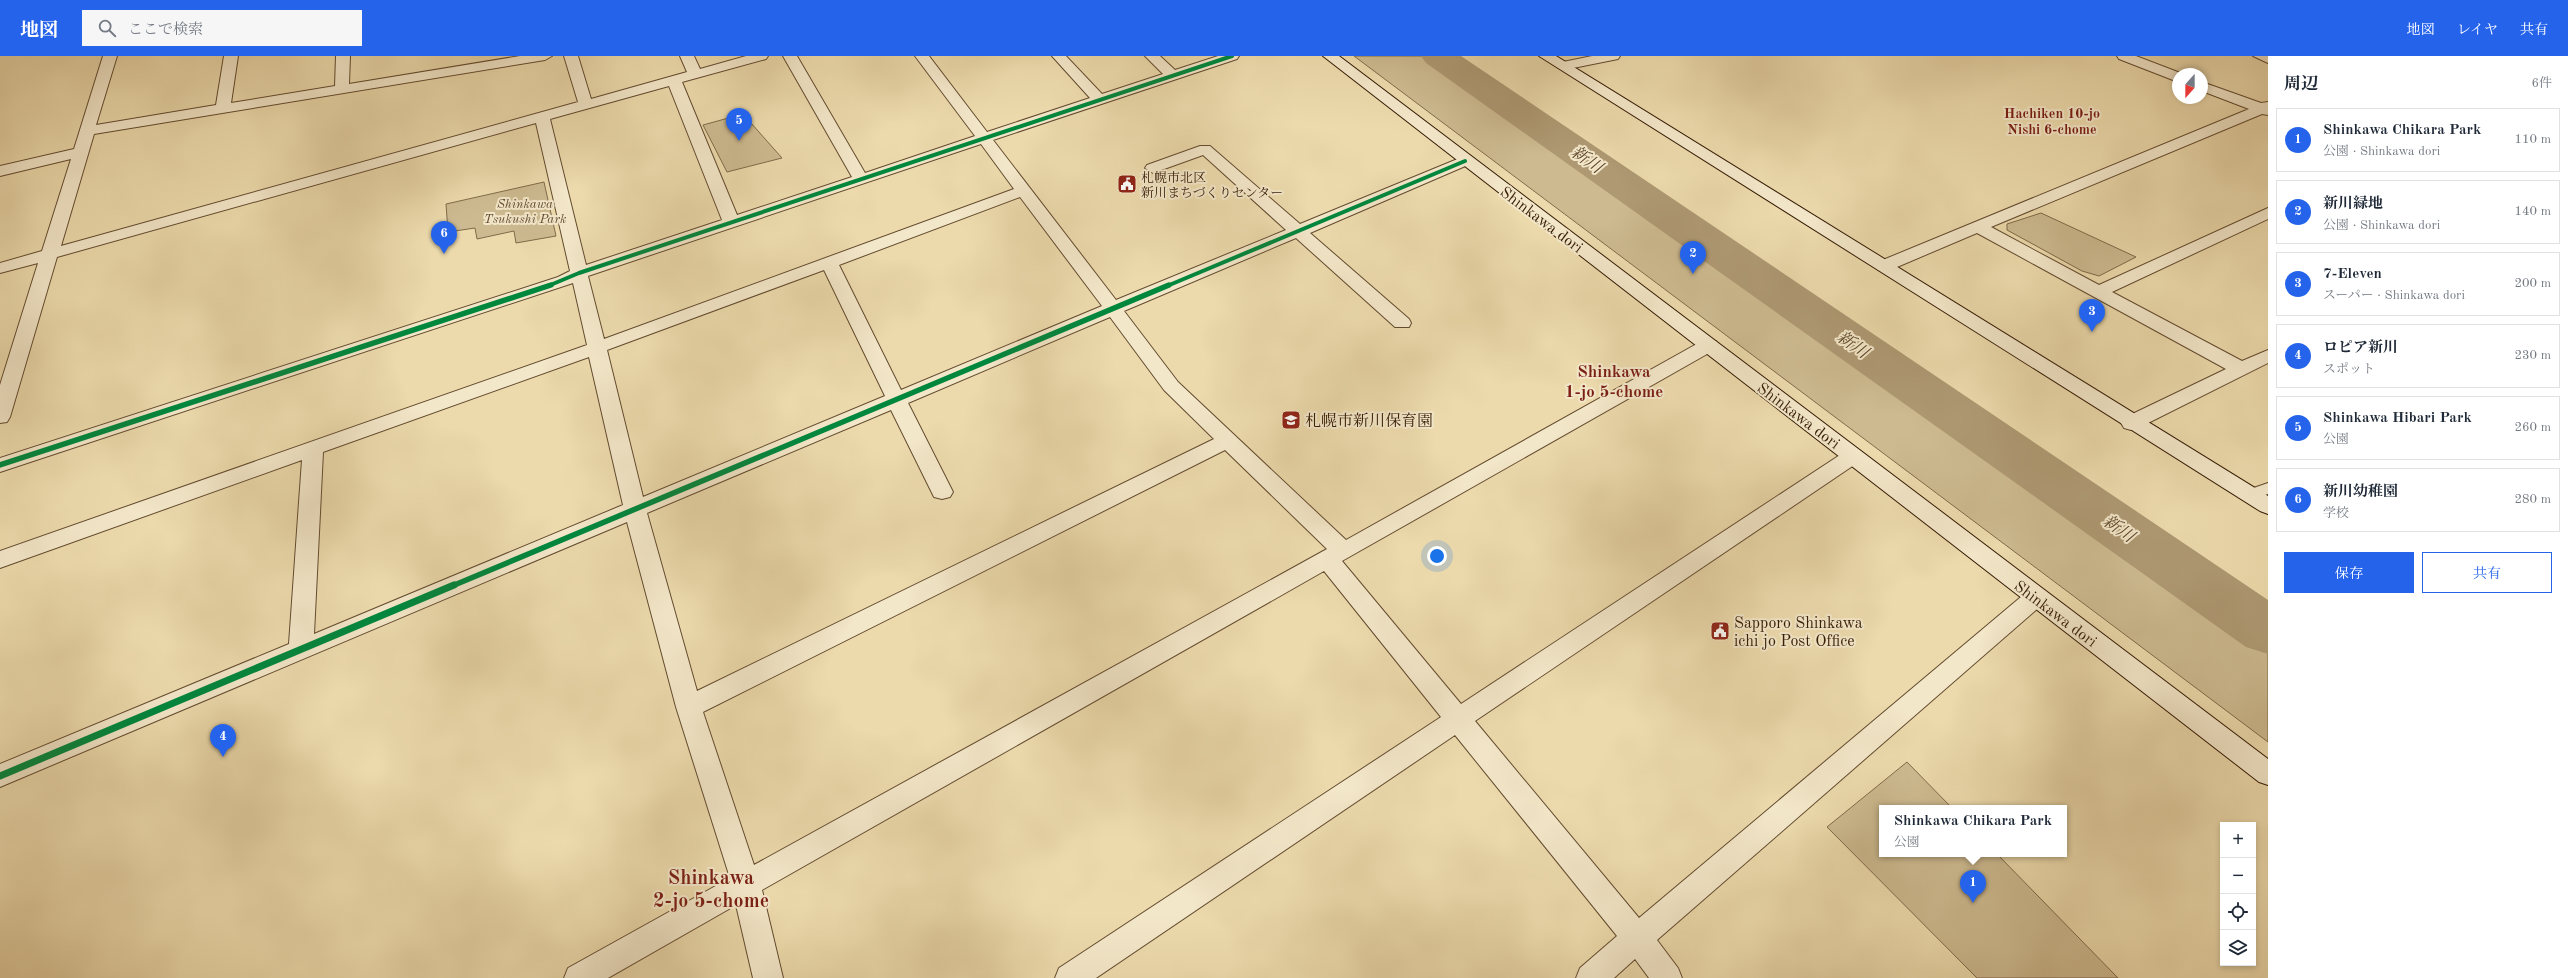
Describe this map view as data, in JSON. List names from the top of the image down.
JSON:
{
  "streets": {
    "street": ["Shinkawa dori"]
  },
  "districts": ["Hachiken 10-jo Nishi 6-chome", "Shinkawa 1-jo 5-chome", "Shinkawa 2-jo 5-chome"],
  "water": ["新川"],
  "parks": ["Shinkawa Tsukushi Park"],
  "places": {
    "public building": ["札幌市北区 新川まちづくりセンター", "Sapporo Shinkawa ichi jo Post Office"],
    "school or university": ["札幌市新川保育園"]
  },
  "north": "bottom",
  "page": {
    "header": "地図",
    "search": "ここで検索",
    "nav": ["地図", "レイヤ", "共有"],
    "heading": ["周辺", "6件"],
    "pins": [
      "5",
      "6",
      "2",
      "3",
      "4",
      "1"
    ],
    "list": [
      {
        "mark": "1",
        "name": "Shinkawa Chikara Park",
        "note": "公園 · Shinkawa dori",
        "value": "110 m"
      },
      {
        "mark": "2",
        "name": "新川緑地",
        "note": "公園 · Shinkawa dori",
        "value": "140 m"
      },
      {
        "mark": "3",
        "name": "7-Eleven",
        "note": "スーパー · Shinkawa dori",
        "value": "200 m"
      },
      {
        "mark": "4",
        "name": "ロピア新川",
        "note": "スポット",
        "value": "230 m"
      },
      {
        "mark": "5",
        "name": "Shinkawa Hibari Park",
        "note": "公園",
        "value": "260 m"
      },
      {
        "mark": "6",
        "name": "新川幼稚園",
        "note": "学校",
        "value": "280 m"
      }
    ],
    "buttons": ["保存", "共有"],
    "popup": ["Shinkawa Chikara Park", "公園"],
    "map_buttons": ["+", "−"]
  }
}
